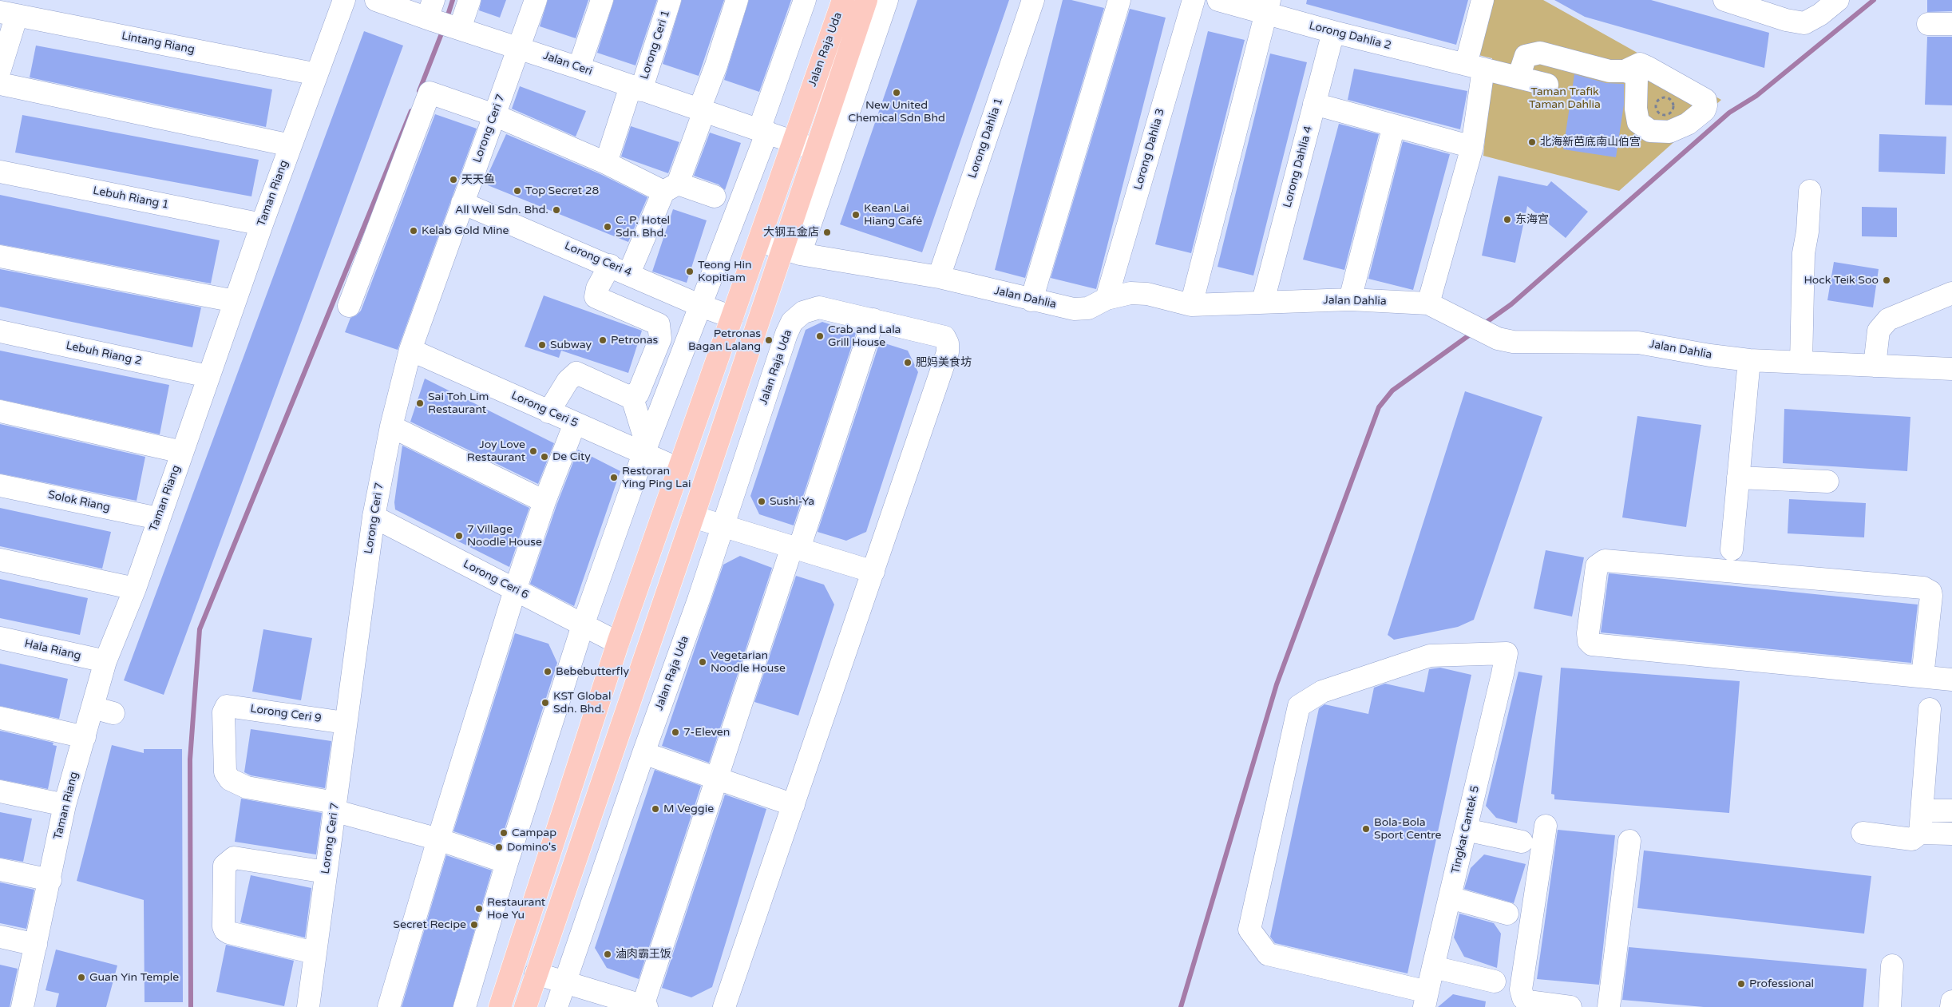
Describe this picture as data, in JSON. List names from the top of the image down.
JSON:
{
  "streets": {
    "main road": ["Jalan Raja Uda"],
    "street": [
      "Lorong Dahlia 2",
      "Lintang Riang",
      "Lorong Ceri 1",
      "Jalan Ceri",
      "Lorong Ceri 7",
      "Lorong Dahlia 1",
      "Lorong Dahlia 3",
      "Lorong Dahlia 4",
      "Taman Riang",
      "Lebuh Riang 1",
      "Lorong Ceri 4",
      "Jalan Dahlia",
      "Lebuh Riang 2",
      "Lorong Ceri 5",
      "Solok Riang",
      "Lorong Ceri 6",
      "Hala Riang",
      "Lorong Ceri 9",
      "Tingkat Cantek 5"
    ]
  },
  "crossings": [
    ["Lorong Dahlia 2", "Lorong Dahlia 4"],
    ["Lintang Riang", "Taman Riang"],
    ["Lorong Ceri 1", "Jalan Ceri"],
    ["Jalan Raja Uda", "Jalan Ceri"],
    ["Jalan Raja Uda", "Lorong Ceri 4"],
    ["Jalan Raja Uda", "Jalan Dahlia"],
    ["Jalan Raja Uda", "Lorong Ceri 5"],
    ["Jalan Raja Uda", "Lorong Ceri 6"],
    ["Jalan Ceri", "Lorong Ceri 7"],
    ["Lorong Ceri 7", "Lorong Ceri 4"],
    ["Lorong Ceri 7", "Lorong Ceri 5"],
    ["Lorong Ceri 7", "Lorong Ceri 6"],
    ["Lorong Ceri 7", "Lorong Ceri 9"],
    ["Lorong Dahlia 1", "Jalan Dahlia"],
    ["Lorong Dahlia 3", "Jalan Dahlia"],
    ["Lorong Dahlia 4", "Jalan Dahlia"],
    ["Taman Riang", "Lebuh Riang 1"],
    ["Taman Riang", "Lebuh Riang 2"],
    ["Taman Riang", "Solok Riang"],
    ["Taman Riang", "Hala Riang"]
  ],
  "parks": ["Taman Trafik Taman Dahlia"],
  "places": [
    "New United Chemical Sdn Bhd",
    "北海新芭底南山伯宫",
    "天天鱼",
    "Top Secret 28",
    "All Well Sdn. Bhd.",
    "Kean Lai Hiang Café",
    "东海宫",
    "C. P. Hotel Sdn. Bhd.",
    "Kelab Gold Mine",
    "大钢五金店",
    "Teong Hin Kopitiam",
    "Hock Teik Soo",
    "Crab and Lala Grill House",
    "Petronas",
    "Petronas Bagan Lalang",
    "Subway",
    "肥妈美食坊",
    "Sai Toh Lim Restaurant",
    "Joy Love Restaurant",
    "De City",
    "Restoran Ying Ping Lai",
    "Sushi-Ya",
    "7 Village Noodle House",
    "Vegetarian Noodle House",
    "Bebebutterfly",
    "KST Global Sdn. Bhd.",
    "7-Eleven",
    "M Veggie",
    "Bola-Bola Sport Centre",
    "Campap",
    "Domino's",
    "Restaurant Hoe Yu",
    "Secret Recipe",
    "滷肉霸王饭",
    "Guan Yin Temple",
    "Professional"
  ]
}
